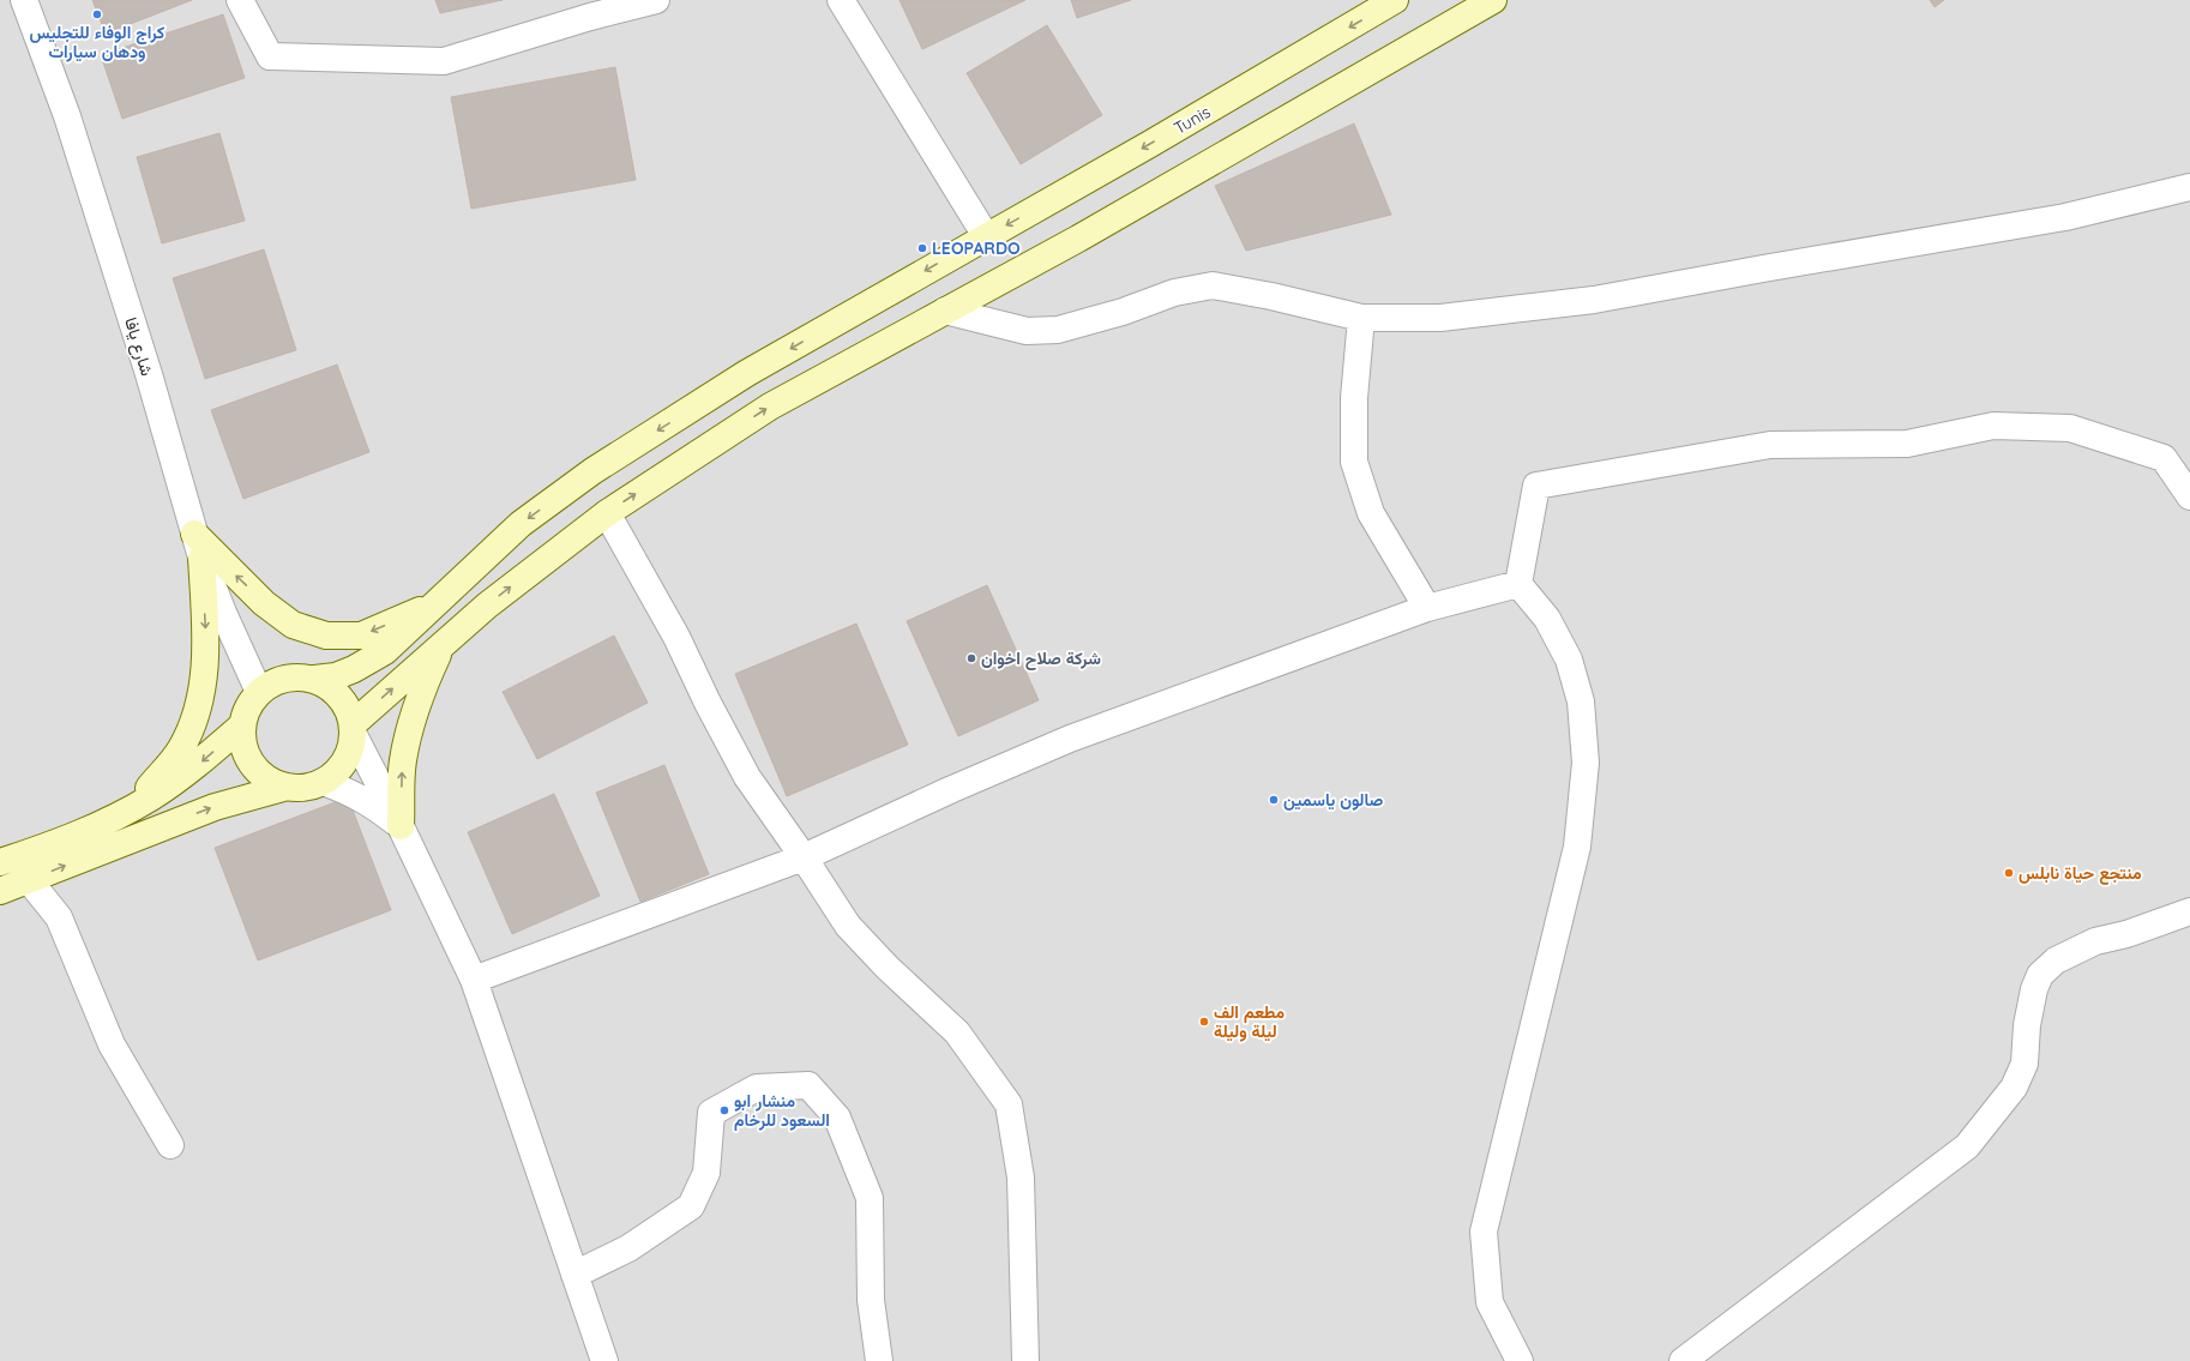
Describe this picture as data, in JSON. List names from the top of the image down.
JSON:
{
  "streets": {
    "main road": ["Tunis"],
    "street": ["شارع يافا"]
  },
  "crossings": [
    ["Tunis", "شارع يافا"]
  ],
  "places": [
    "كراج الوفاء للتجليس ودهان سيارات",
    "LEOPARDO",
    "شركة صلاح اخوان",
    "صالون ياسمين",
    "منتجع حياة نابلس",
    "مطعم الف ليلة وليلة",
    "منشار ابو السعود للرخام"
  ]
}
